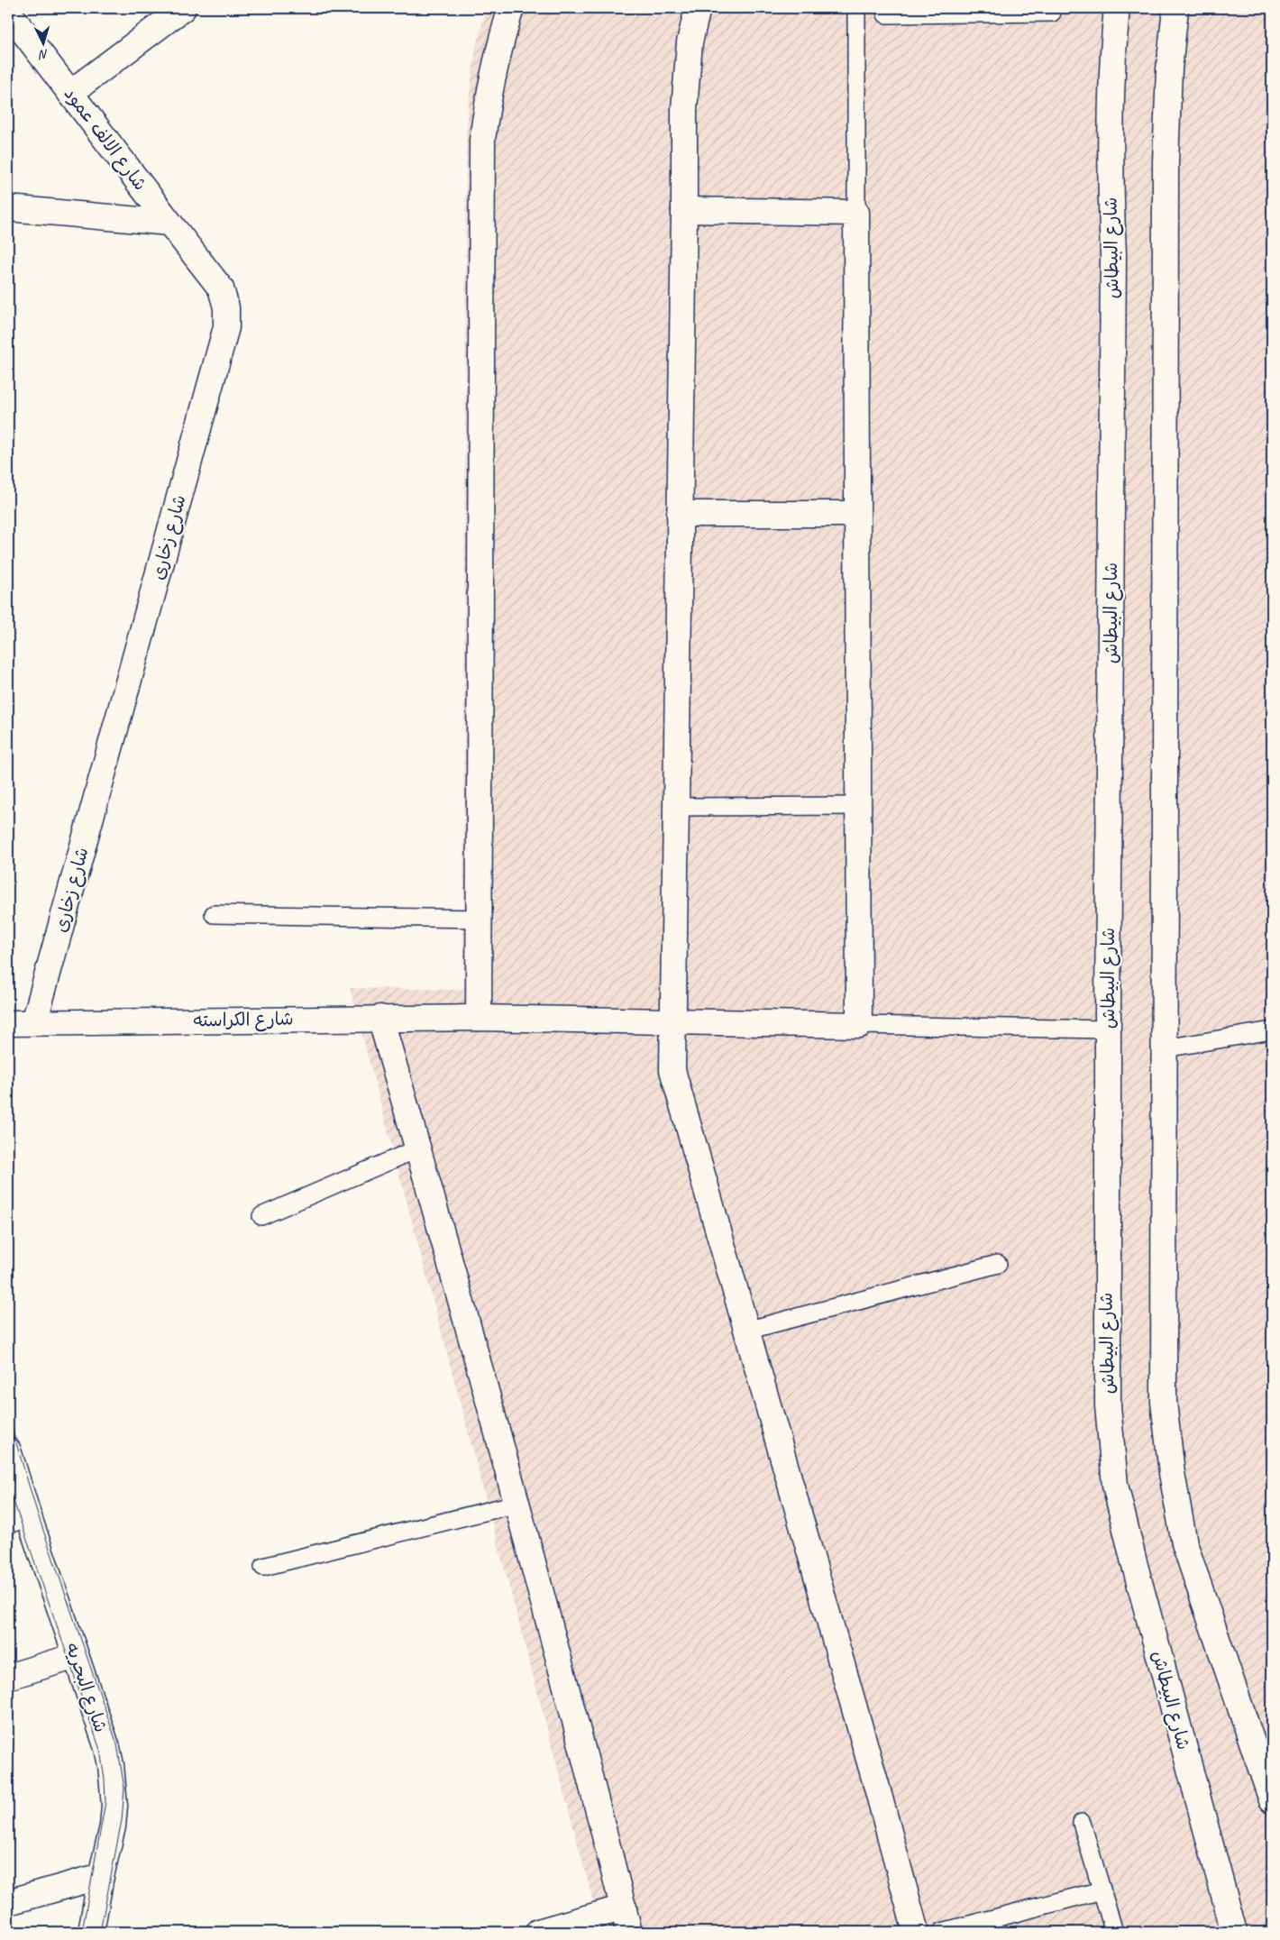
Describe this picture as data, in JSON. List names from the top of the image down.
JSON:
{
  "streets": {
    "street": [
      "شارع الالف عمود",
      "شارع البيطاش",
      "شارع زخارى",
      "شارع الكراسته",
      "شارع البحريه"
    ]
  },
  "crossings": [
    ["شارع الالف عمود", "شارع زخارى"],
    ["شارع زخارى", "شارع الكراسته"]
  ],
  "north": "bottom"
}
